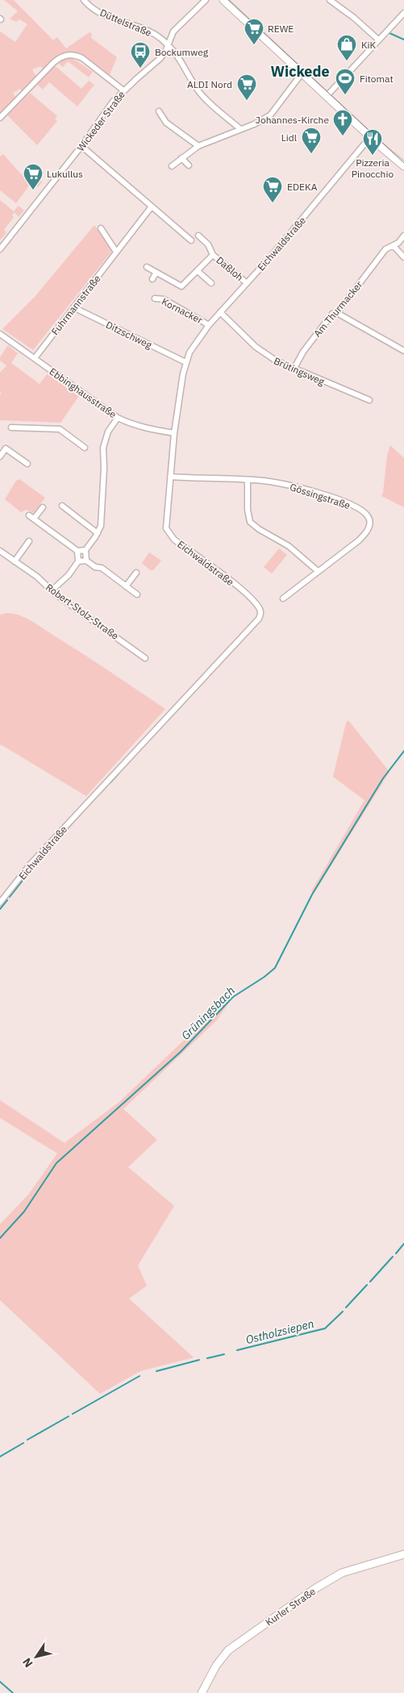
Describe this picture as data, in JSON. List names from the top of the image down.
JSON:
{
  "streets": {
    "main road": ["Kurler Straße"],
    "street": [
      "Düttelstraße",
      "Wickeder Straße",
      "Eichwaldstraße",
      "Daßloh",
      "Fuhrmannstraße",
      "Am Thurmacker",
      "Kornacker",
      "Ditzschweg",
      "Brütingsweg",
      "Ebbinghausstraße",
      "Gössingstraße",
      "Robert-Stolz-Straße"
    ]
  },
  "crossings": [
    ["Düttelstraße", "Wickeder Straße"],
    ["Eichwaldstraße", "Daßloh"],
    ["Eichwaldstraße", "Kornacker"],
    ["Eichwaldstraße", "Ditzschweg"],
    ["Eichwaldstraße", "Brütingsweg"],
    ["Eichwaldstraße", "Ebbinghausstraße"],
    ["Eichwaldstraße", "Gössingstraße"],
    ["Fuhrmannstraße", "Ditzschweg"],
    ["Fuhrmannstraße", "Ebbinghausstraße"],
    ["Am Thurmacker", "Brütingsweg"]
  ],
  "districts": ["Wickede"],
  "water": ["Grüningsbach", "Ostholzsiepen"],
  "places": {
    "supermarket": [
      "REWE",
      "ALDI Nord",
      "Lidl",
      "Lukullus",
      "EDEKA"
    ],
    "shop": ["KiK"],
    "bus stop": ["Bockumweg"],
    "sports": ["Fitomat"],
    "church": ["Johannes-Kirche"],
    "restaurant": ["Pizzeria Pinocchio"]
  },
  "north": "bottom left"
}
